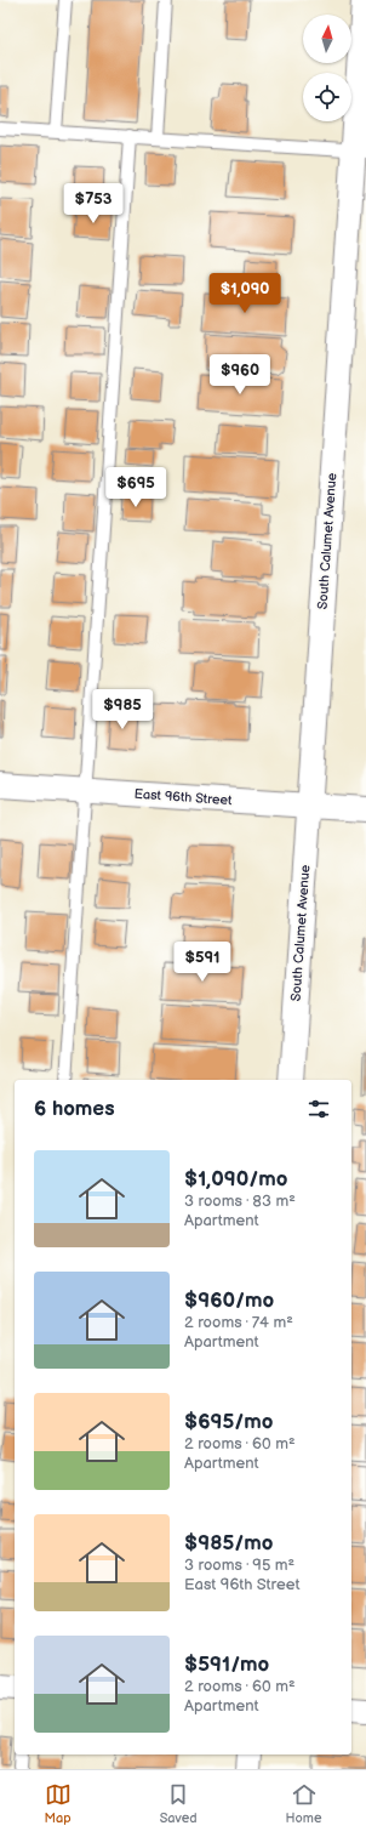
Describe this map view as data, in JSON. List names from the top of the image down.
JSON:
{
  "streets": {
    "street": ["South Calumet Avenue", "East 96th Street"]
  },
  "crossings": [
    ["South Calumet Avenue", "East 96th Street"]
  ],
  "north": "top",
  "page": {
    "price": [
      "$753",
      "$1,090",
      "$960",
      "$695",
      "$985",
      "$591"
    ],
    "heading": "6 homes",
    "list": [
      {
        "name": "$1,090/mo",
        "note": "3 rooms · 83 m² · Apartment"
      },
      {
        "name": "$960/mo",
        "note": "2 rooms · 74 m² · Apartment"
      },
      {
        "name": "$695/mo",
        "note": "2 rooms · 60 m² · Apartment"
      },
      {
        "name": "$985/mo",
        "note": "3 rooms · 95 m² · East 96th Street"
      },
      {
        "name": "$591/mo",
        "note": "2 rooms · 60 m² · Apartment"
      }
    ],
    "tabs": ["Map", "Saved", "Home"]
  }
}
